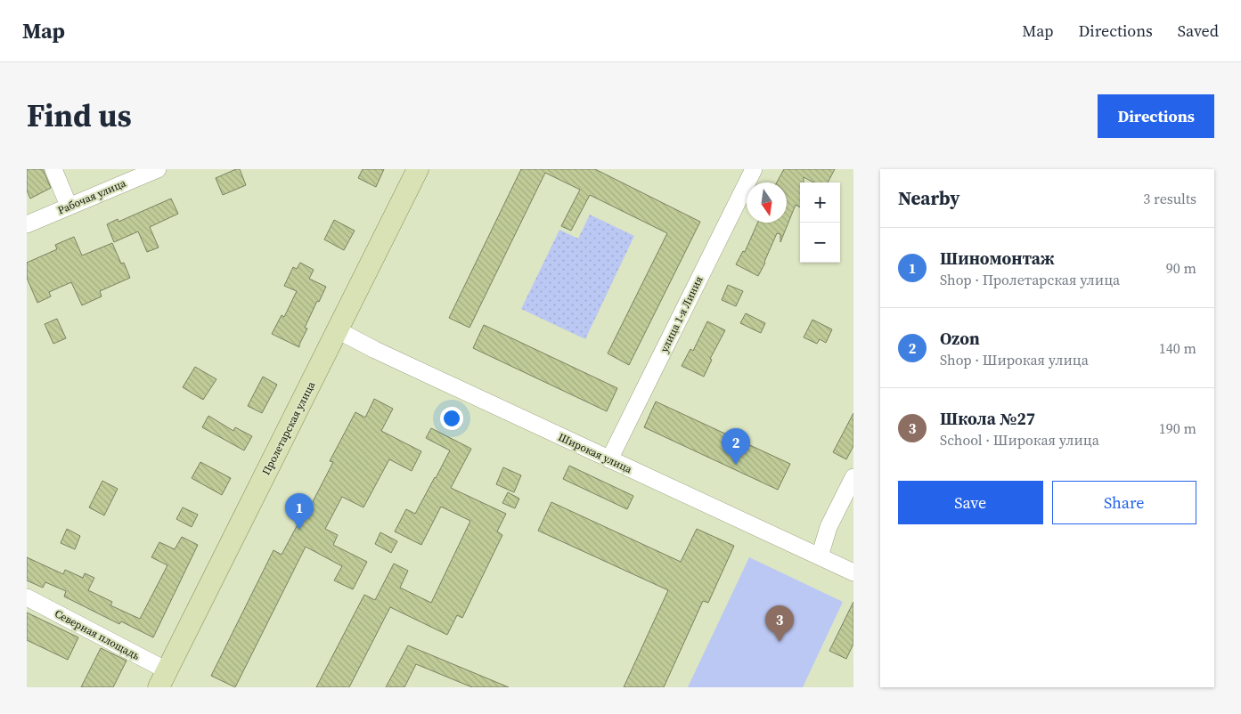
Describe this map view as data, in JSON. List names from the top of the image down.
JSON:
{
  "streets": {
    "main road": ["Пролетарская улица"],
    "street": [
      "Рабочая улица",
      "улица 1-я Линия",
      "Широкая улица",
      "Северная площадь"
    ]
  },
  "crossings": [
    ["улица 1-я Линия", "Широкая улица"],
    ["Пролетарская улица", "Широкая улица"],
    ["Пролетарская улица", "Северная площадь"]
  ],
  "north": "bottom",
  "page": {
    "header": "Map",
    "nav": ["Map", "Directions", "Saved"],
    "title": "Find us",
    "buttons": [
      "Directions",
      ["Save", "Share"]
    ],
    "heading": ["Nearby", "3 results"],
    "map_buttons": ["+", "−"],
    "list": [
      {
        "mark": "1",
        "name": "Шиномонтаж",
        "note": "Shop · Пролетарская улица",
        "value": "90 m"
      },
      {
        "mark": "2",
        "name": "Ozon",
        "note": "Shop · Широкая улица",
        "value": "140 m"
      },
      {
        "mark": "3",
        "name": "Школа №27",
        "note": "School · Широкая улица",
        "value": "190 m"
      }
    ],
    "pins": ["2", "1", "3"]
  }
}
